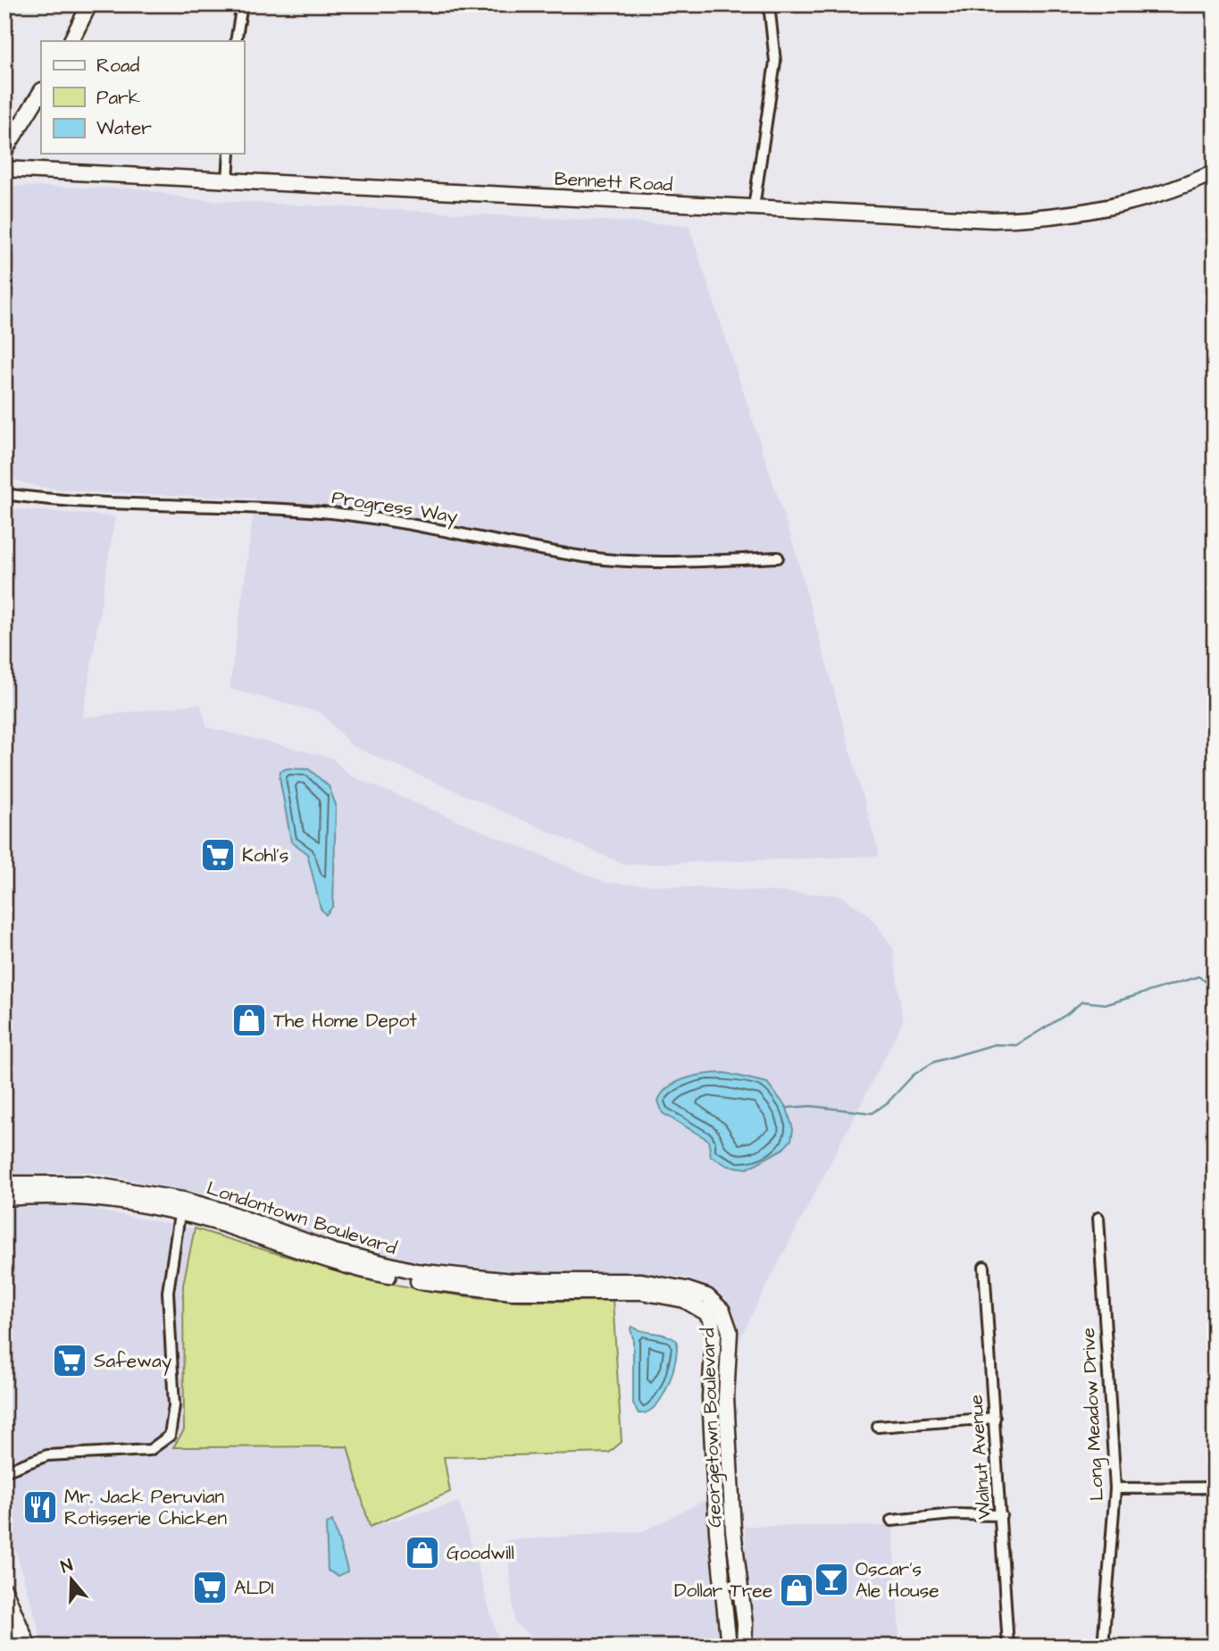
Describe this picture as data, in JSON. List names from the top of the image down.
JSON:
{
  "streets": {
    "street": [
      "Bennett Road",
      "Progress Way",
      "Londontown Boulevard",
      "Long Meadow Drive",
      "Georgetown Boulevard",
      "Walnut Avenue"
    ]
  },
  "crossings": [
    ["Londontown Boulevard", "Georgetown Boulevard"]
  ],
  "places": {
    "supermarket": ["Kohl's", "Safeway", "ALDI"],
    "shop": ["The Home Depot", "Goodwill", "Dollar Tree"],
    "restaurant": ["Mr. Jack Peruvian Rotisserie Chicken"],
    "bar": ["Oscar's Ale House"]
  },
  "legend": ["Road", "Park", "Water"],
  "north": "top"
}
